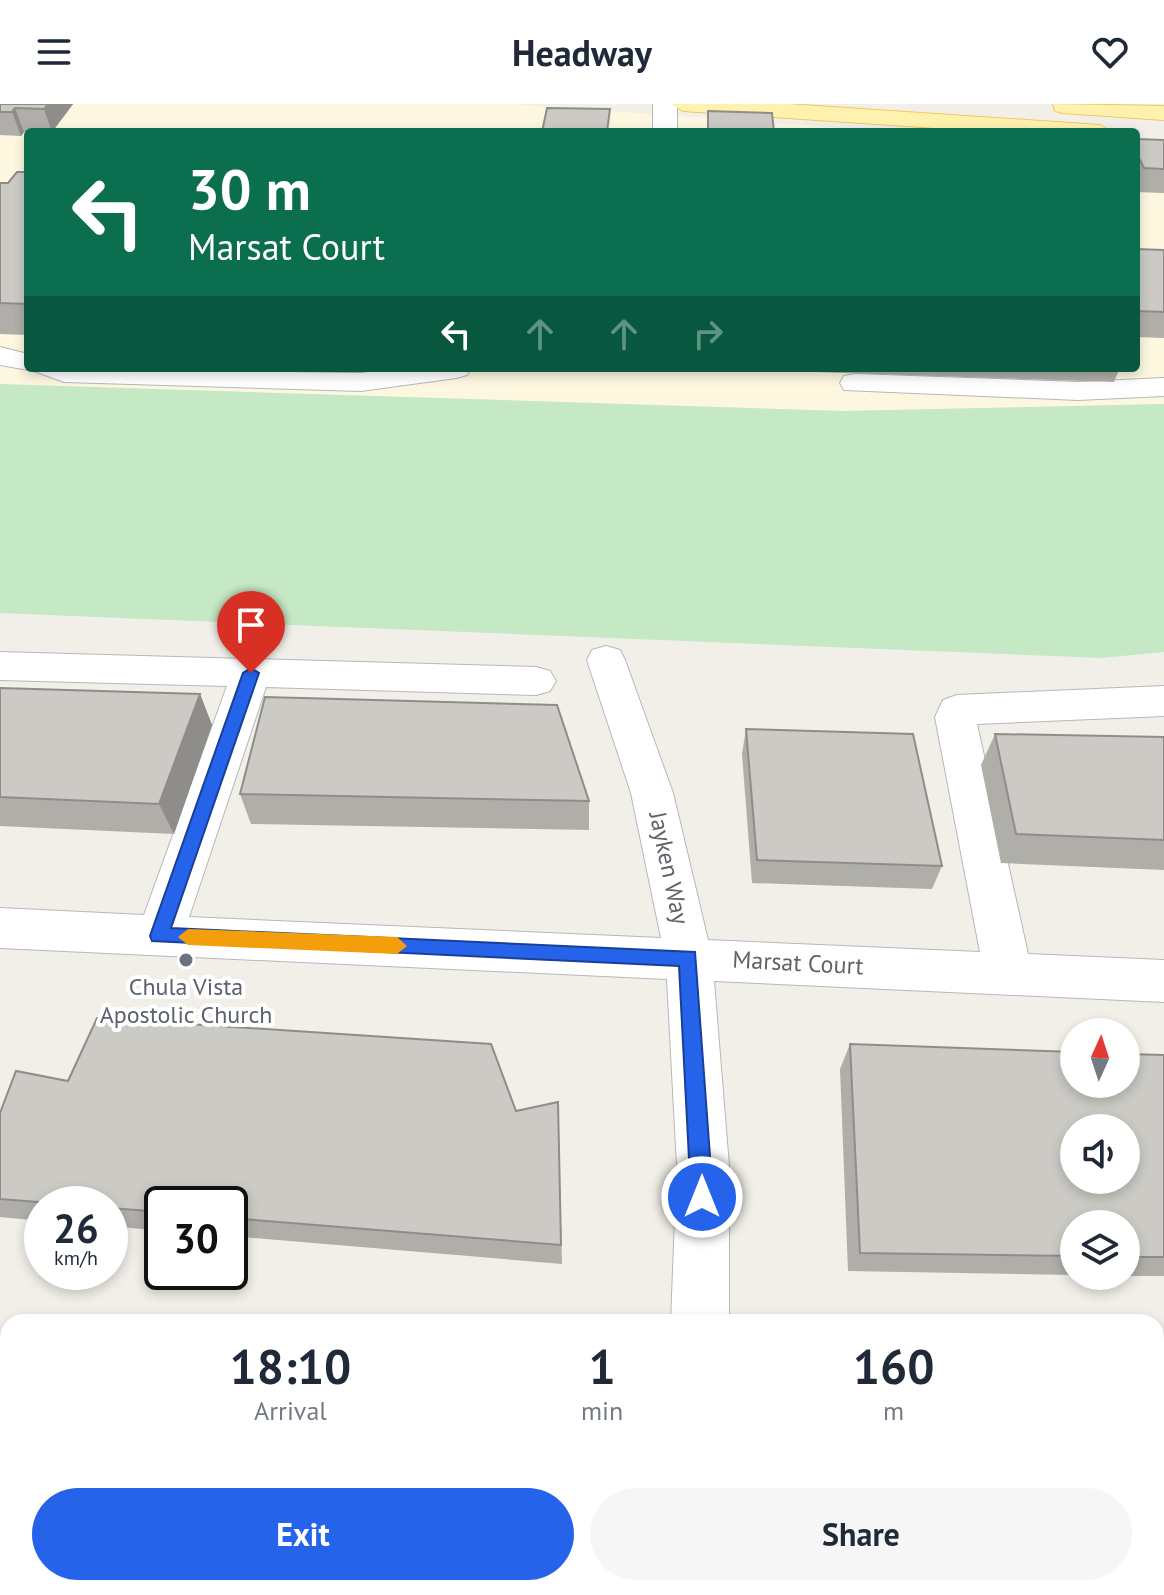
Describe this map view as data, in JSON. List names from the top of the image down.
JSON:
{
  "streets": {
    "street": ["Jayken Way", "Marsat Court"]
  },
  "crossings": [
    ["Jayken Way", "Marsat Court"]
  ],
  "places": ["Chula Vista Apostolic Church"],
  "north": "top",
  "page": {
    "header": "Headway",
    "turn": ["30 m", "Marsat Court"],
    "speed": "26 km/h",
    "limit": "30",
    "eta": [
      "18:10",
      "Arrival",
      "1",
      "min",
      "160",
      "m"
    ],
    "buttons": ["Exit", "Share"]
  }
}
